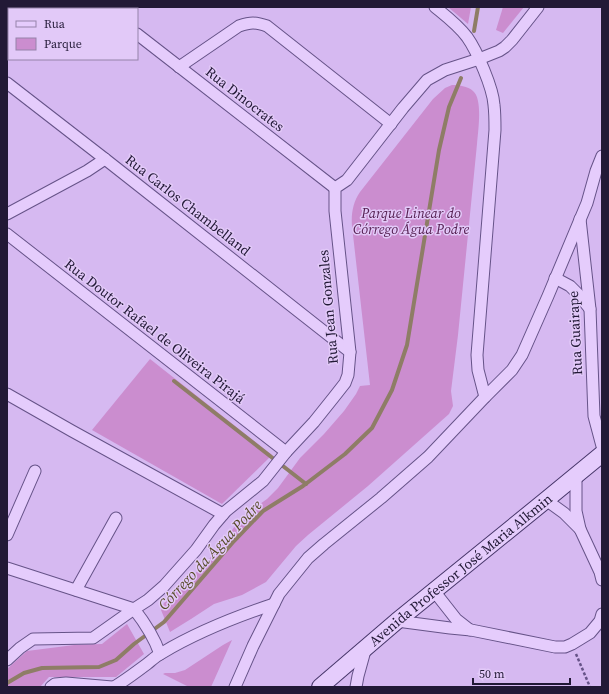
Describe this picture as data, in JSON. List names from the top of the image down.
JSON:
{
  "streets": {
    "street": [
      "Rua Dinocrates",
      "Rua Carlos Chambelland",
      "Rua Jean Gonzales",
      "Rua Doutor Rafael de Oliveira Pirajá",
      "Rua Guairape",
      "Avenida Professor José Maria Alkmin"
    ]
  },
  "crossings": [
    ["Rua Dinocrates", "Rua Jean Gonzales"],
    ["Rua Carlos Chambelland", "Rua Jean Gonzales"],
    ["Rua Jean Gonzales", "Rua Doutor Rafael de Oliveira Pirajá"]
  ],
  "water": ["Córrego da Água Podre"],
  "parks": ["Parque Linear do Córrego Água Podre"],
  "legend": ["Rua", "Parque"],
  "scale_bar": "50 m"
}
